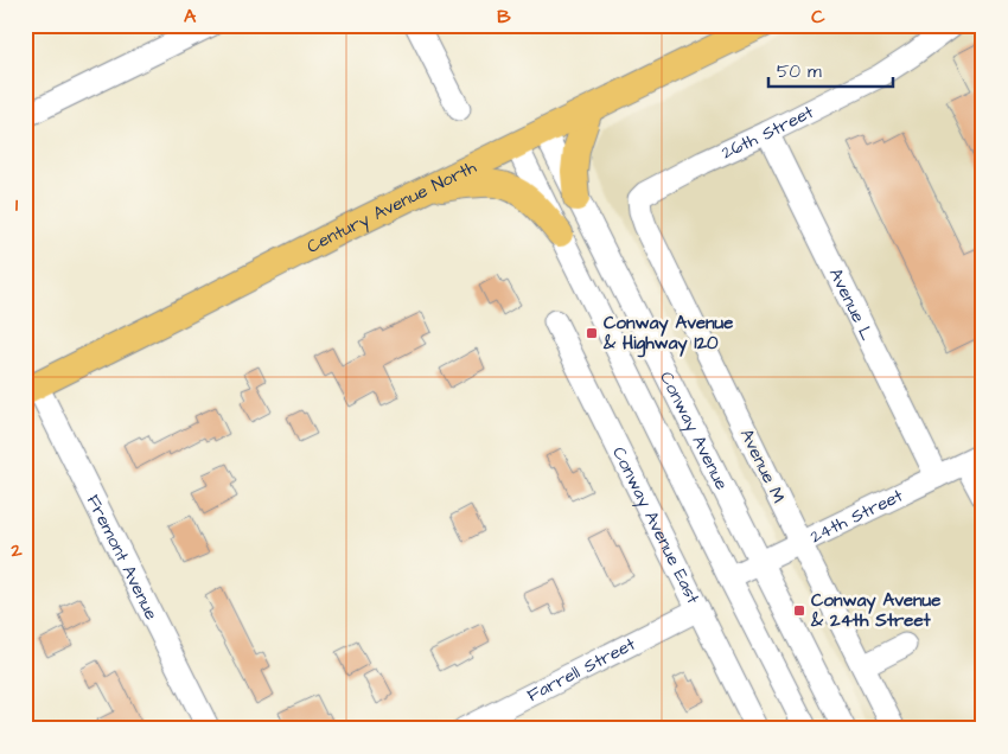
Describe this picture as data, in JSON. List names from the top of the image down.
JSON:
{
  "streets": {
    "main road": ["Century Avenue North"],
    "street": [
      "26th Street",
      "Avenue L",
      "Conway Avenue",
      "Avenue M",
      "24th Street",
      "Conway Avenue East",
      "Fremont Avenue",
      "Farrell Street"
    ]
  },
  "crossings": [
    ["26th Street", "Avenue L"],
    ["26th Street", "Avenue M"],
    ["Century Avenue North", "Conway Avenue"],
    ["Century Avenue North", "Fremont Avenue"],
    ["Avenue L", "24th Street"],
    ["Conway Avenue", "24th Street"],
    ["Avenue M", "24th Street"],
    ["Conway Avenue East", "Farrell Street"]
  ],
  "places": {
    "transit": ["Conway Avenue & Highway 120", "Conway Avenue & 24th Street"]
  },
  "scale_bar": "50 m",
  "grid": {
    "columns": ["A", "B", "C"],
    "rows": ["1", "2"]
  }
}
